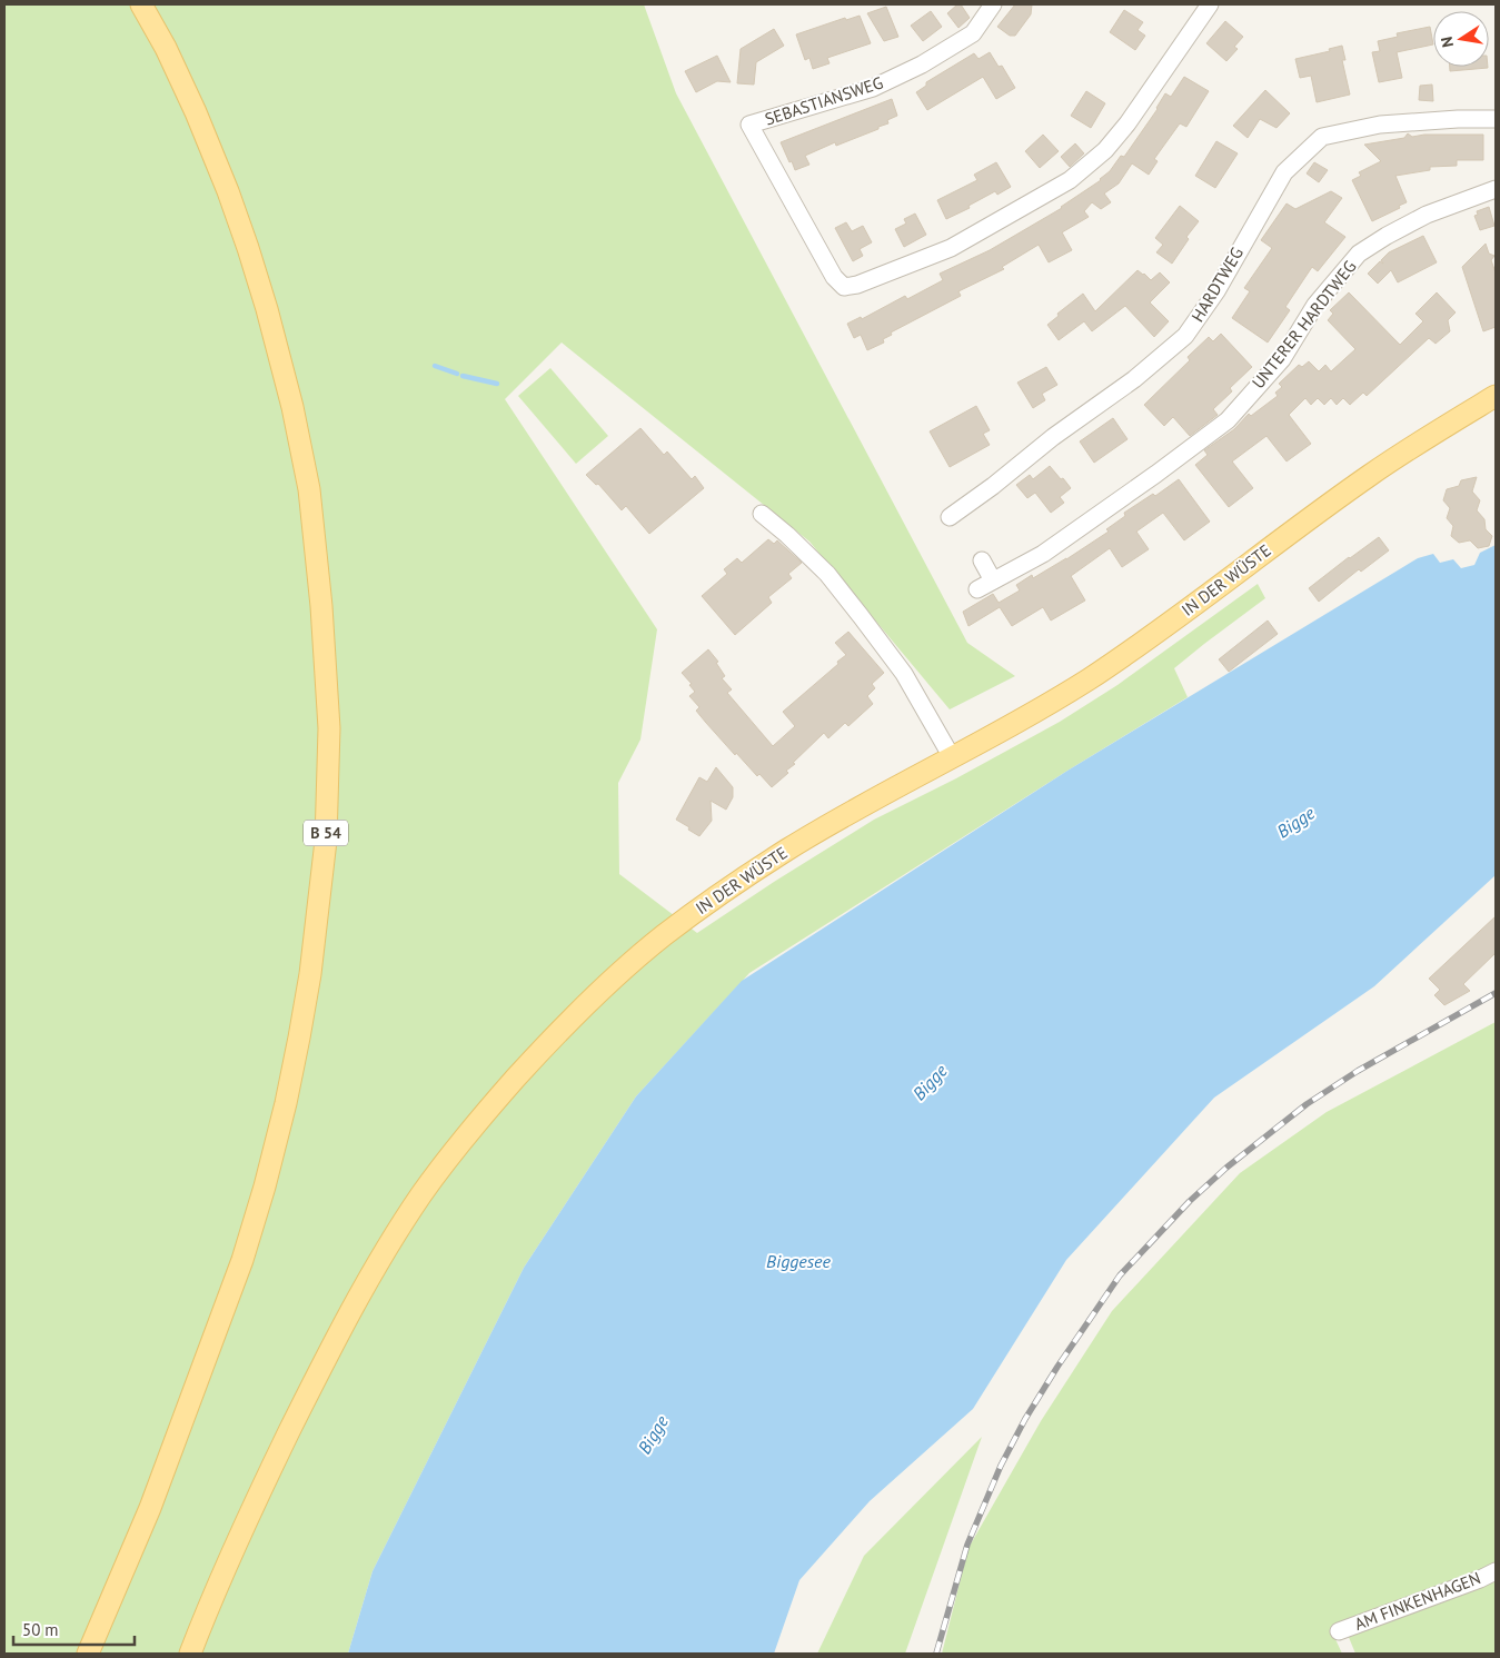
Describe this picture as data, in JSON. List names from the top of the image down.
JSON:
{
  "streets": {
    "main road": ["IN DER WÜSTE", "B 54"],
    "street": [
      "SEBASTIANSWEG",
      "HARDTWEG",
      "UNTERER HARDTWEG",
      "AM FINKENHAGEN"
    ]
  },
  "water": ["Bigge", "Biggesee"],
  "scale_bar": "50 m",
  "north": "left"
}
